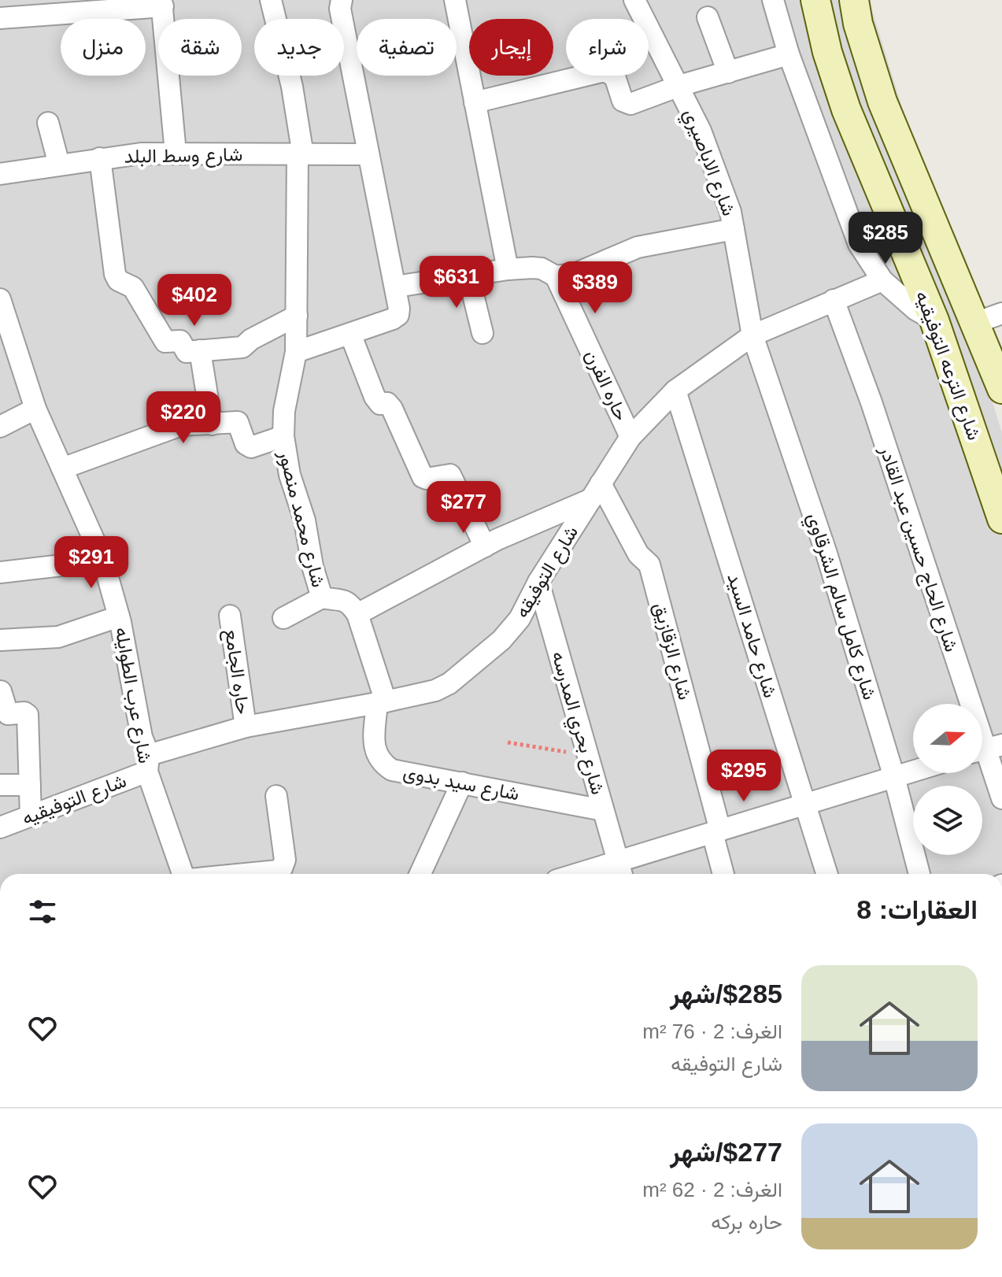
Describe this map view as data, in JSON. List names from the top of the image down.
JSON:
{
  "streets": {
    "main road": ["شارع الترعه التوفيقيه"],
    "street": [
      "شارع وسط البلد",
      "شارع الاباصيري",
      "حاره الفرن",
      "شارع محمد منصور",
      "شارع الحاج حسين عبد القادر",
      "شارع التوفيقه",
      "شارع كامل سالم الشرقاوي",
      "شارع حامد السيد",
      "شارع الزقازيق",
      "حاره الجامع",
      "شارع عرب الطوايله",
      "شارع بحري المدرسه",
      "شارع سيد بدوى",
      "شارع التوفيقيه"
    ]
  },
  "crossings": [
    ["شارع وسط البلد", "شارع محمد منصور"],
    ["شارع الاباصيري", "شارع التوفيقه"],
    ["شارع الاباصيري", "شارع كامل سالم الشرقاوي"],
    ["حاره الفرن", "شارع التوفيقه"],
    ["شارع الحاج حسين عبد القادر", "شارع التوفيقه"],
    ["شارع التوفيقه", "شارع كامل سالم الشرقاوي"],
    ["شارع التوفيقه", "شارع حامد السيد"],
    ["شارع التوفيقه", "شارع الزقازيق"],
    ["شارع التوفيقه", "حاره الجامع"],
    ["شارع التوفيقه", "شارع عرب الطوايله"],
    ["شارع التوفيقه", "شارع بحري المدرسه"],
    ["شارع التوفيقه", "شارع سيد بدوى"],
    ["شارع التوفيقه", "شارع التوفيقيه"],
    ["شارع عرب الطوايله", "شارع التوفيقيه"],
    ["شارع بحري المدرسه", "شارع سيد بدوى"]
  ],
  "north": "right",
  "page": {
    "chip": [
      "شراء",
      "إيجار",
      "تصفية",
      "جديد",
      "شقة",
      "منزل"
    ],
    "price": [
      "$285",
      "$631",
      "$389",
      "$402",
      "$220",
      "$277",
      "$291",
      "$295"
    ],
    "heading": "العقارات: 8",
    "list": [
      {
        "name": "$285/شهر",
        "note": "الغرف: 2 · 76 m² · شارع التوفيقه"
      },
      {
        "name": "$277/شهر",
        "note": "الغرف: 2 · 62 m² · حاره بركه"
      }
    ]
  }
}
